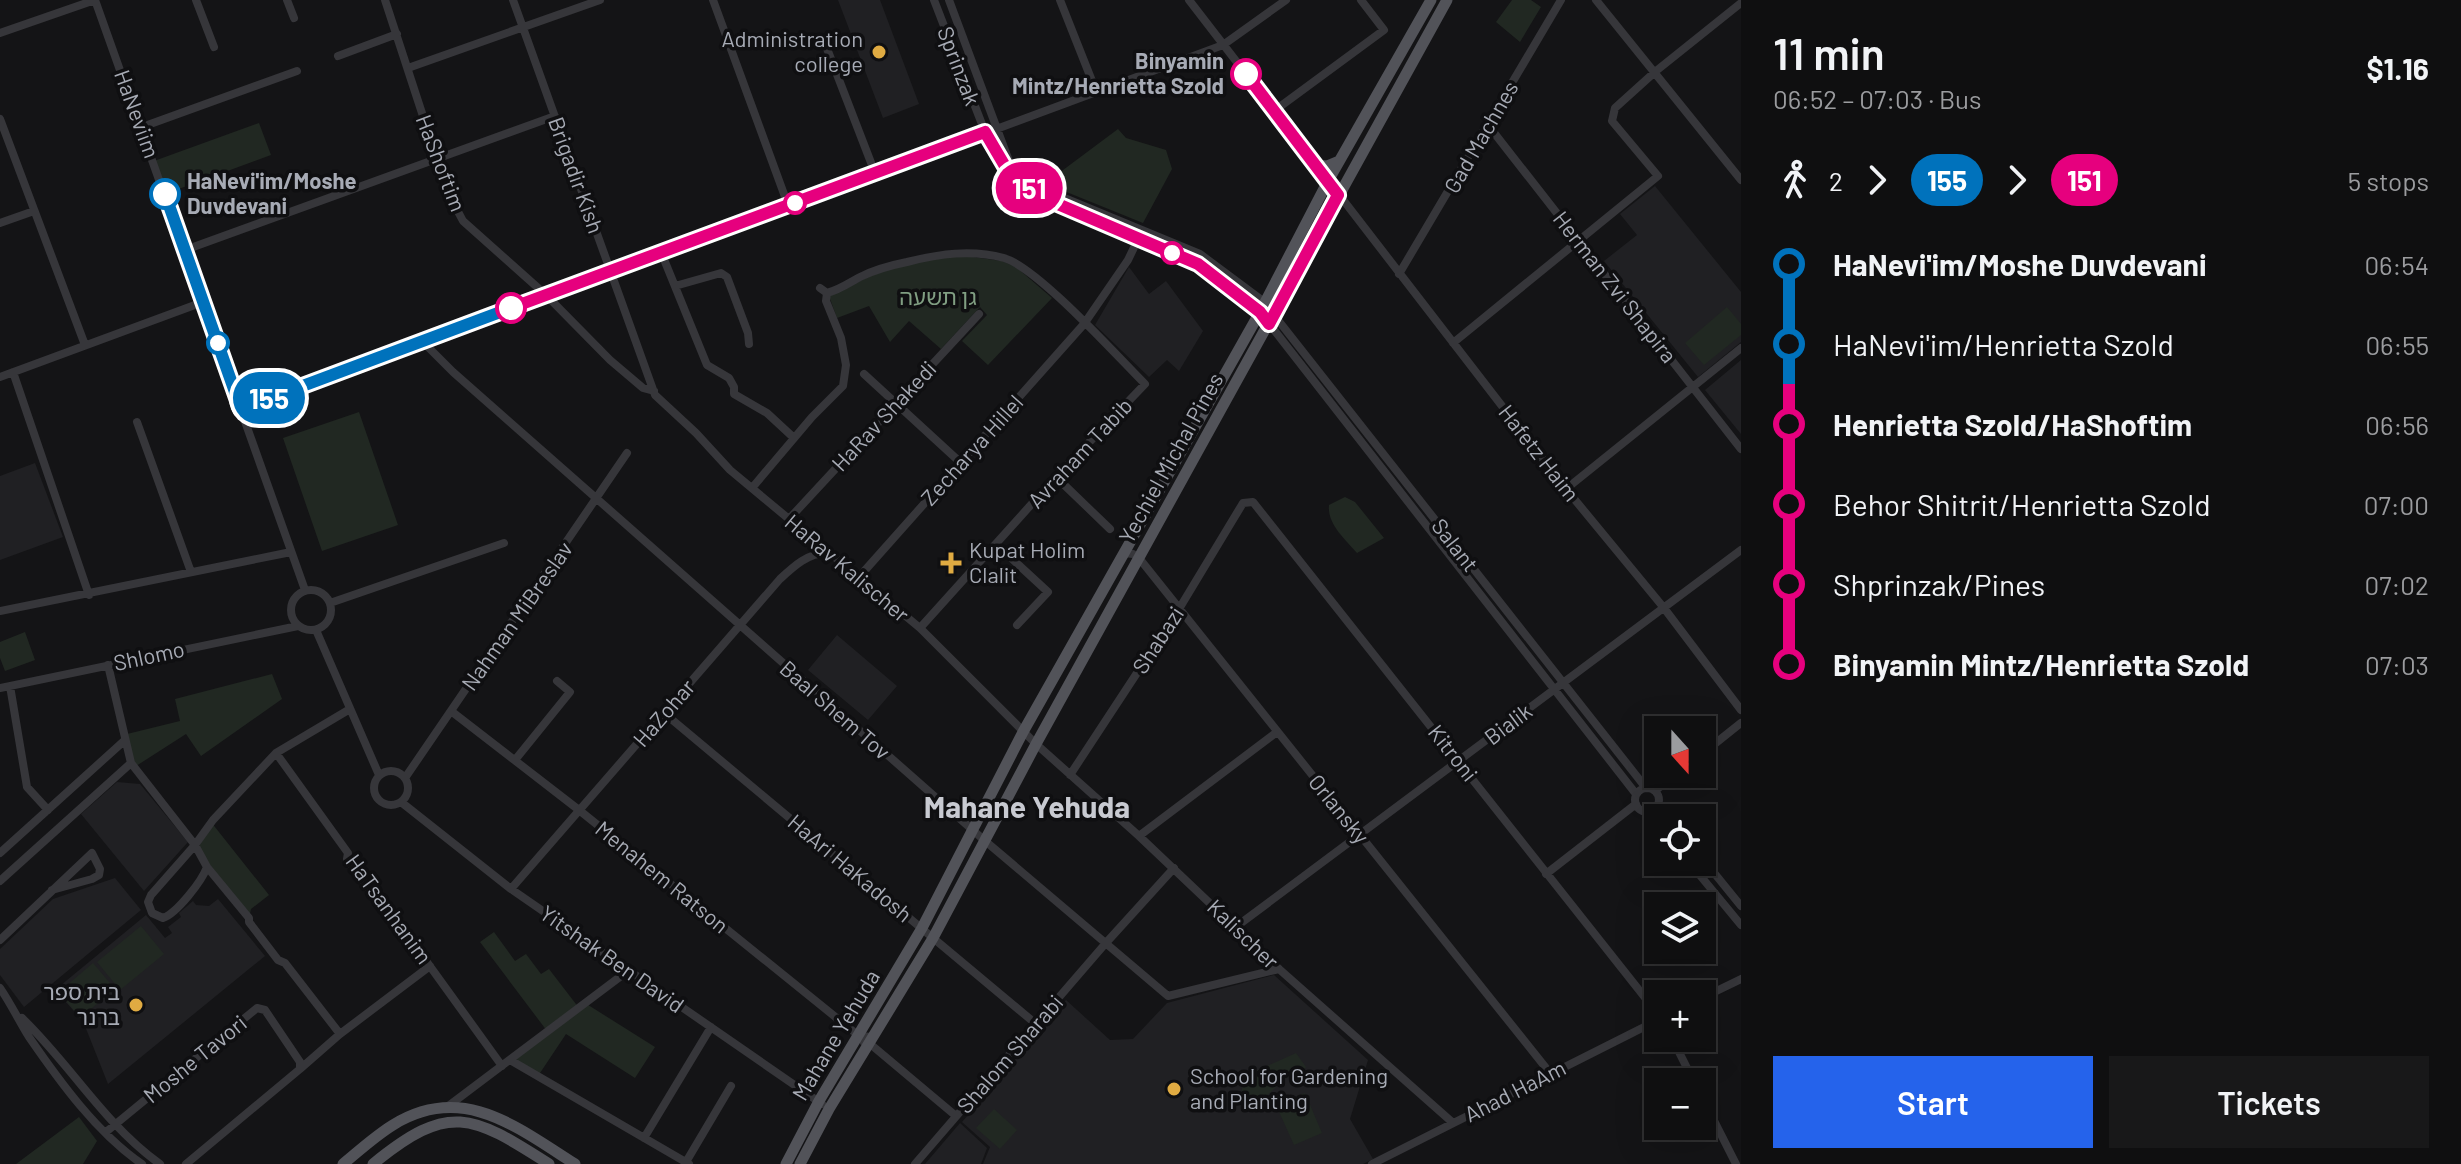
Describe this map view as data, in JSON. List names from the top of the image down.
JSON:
{
  "streets": {
    "main road": ["Yechiel Michal Pines", "Mahane Yehuda"],
    "street": [
      "Sprinzak",
      "HaNeviim",
      "Gad Machnes",
      "HaShoftim",
      "Brigadir Kish",
      "Herman Zvi Shapira",
      "HaRav Shakedi",
      "Zecharya Hillel",
      "Avraham Tabib",
      "Hafetz Haim",
      "Salant",
      "HaRav Kalischer",
      "Nahman MiBreslav",
      "Shabazi",
      "Shlomo",
      "Baal Shem Tov",
      "HaZohar",
      "Bialik",
      "Kitroni",
      "Orlansky",
      "HaAri HaKadosh",
      "Menahem Ratson",
      "HaTsanhanim",
      "Kalischer",
      "Yitshak Ben David",
      "Shalom Sharabi",
      "Moshe Tavori",
      "Ahad HaAm"
    ]
  },
  "crossings": [
    ["Sprinzak", "Zecharya Hillel"],
    ["Sprinzak", "Yechiel Michal Pines"],
    ["Sprinzak", "Salant"],
    ["HaNeviim", "Shlomo"],
    ["Gad Machnes", "Herman Zvi Shapira"],
    ["Gad Machnes", "Hafetz Haim"],
    ["Brigadir Kish", "HaRav Kalischer"],
    ["HaRav Shakedi", "HaRav Kalischer"],
    ["Zecharya Hillel", "Avraham Tabib"],
    ["Zecharya Hillel", "HaRav Kalischer"],
    ["Avraham Tabib", "HaRav Kalischer"],
    ["Hafetz Haim", "Yechiel Michal Pines"],
    ["Hafetz Haim", "Bialik"],
    ["Yechiel Michal Pines", "Salant"],
    ["Yechiel Michal Pines", "HaRav Kalischer"],
    ["Yechiel Michal Pines", "Baal Shem Tov"],
    ["Yechiel Michal Pines", "Orlansky"],
    ["Yechiel Michal Pines", "HaAri HaKadosh"],
    ["Yechiel Michal Pines", "Kalischer"],
    ["Yechiel Michal Pines", "Mahane Yehuda"],
    ["Salant", "Bialik"],
    ["HaRav Kalischer", "HaZohar"],
    ["HaRav Kalischer", "Kalischer"],
    ["Nahman MiBreslav", "Baal Shem Tov"],
    ["Nahman MiBreslav", "Menahem Ratson"],
    ["Nahman MiBreslav", "Yitshak Ben David"],
    ["Shabazi", "Kitroni"],
    ["Shabazi", "Orlansky"],
    ["Shabazi", "Kalischer"],
    ["Baal Shem Tov", "HaZohar"],
    ["Baal Shem Tov", "Kalischer"],
    ["Baal Shem Tov", "Shalom Sharabi"],
    ["HaZohar", "HaAri HaKadosh"],
    ["HaZohar", "Menahem Ratson"],
    ["HaZohar", "Yitshak Ben David"],
    ["Bialik", "Kitroni"],
    ["Bialik", "Orlansky"],
    ["Bialik", "Kalischer"],
    ["Orlansky", "Ahad HaAm"],
    ["HaAri HaKadosh", "Mahane Yehuda"],
    ["HaAri HaKadosh", "Shalom Sharabi"],
    ["Menahem Ratson", "Mahane Yehuda"],
    ["Menahem Ratson", "Shalom Sharabi"],
    ["Kalischer", "Shalom Sharabi"],
    ["Kalischer", "Ahad HaAm"],
    ["Yitshak Ben David", "Mahane Yehuda"]
  ],
  "districts": ["Mahane Yehuda"],
  "parks": ["גן תשעה"],
  "places": {
    "other": [
      "Administration college",
      "Binyamin Mintz/Henrietta Szold",
      "HaNevi'im/Moshe Duvdevani",
      "בית ספר ברנר",
      "School for Gardening and Planting"
    ],
    "health": ["Kupat Holim Clalit"]
  },
  "lines": ["bus line 151", "bus line 155"],
  "north": "bottom",
  "page": {
    "on_map": ["155", "151"],
    "heading": ["11 min", "06:52 – 07:03 · Bus", "$1.16"],
    "legs": [
      "2",
      "155",
      "151",
      "5 stops"
    ],
    "list": [
      {
        "name": "HaNevi'im/Moshe Duvdevani",
        "value": "06:54"
      },
      {
        "name": "HaNevi'im/Henrietta Szold",
        "value": "06:55"
      },
      {
        "name": "Henrietta Szold/HaShoftim",
        "value": "06:56"
      },
      {
        "name": "Behor Shitrit/Henrietta Szold",
        "value": "07:00"
      },
      {
        "name": "Shprinzak/Pines",
        "value": "07:02"
      },
      {
        "name": "Binyamin Mintz/Henrietta Szold",
        "value": "07:03"
      }
    ],
    "map_buttons": ["+", "−"],
    "buttons": ["Start", "Tickets"]
  }
}
